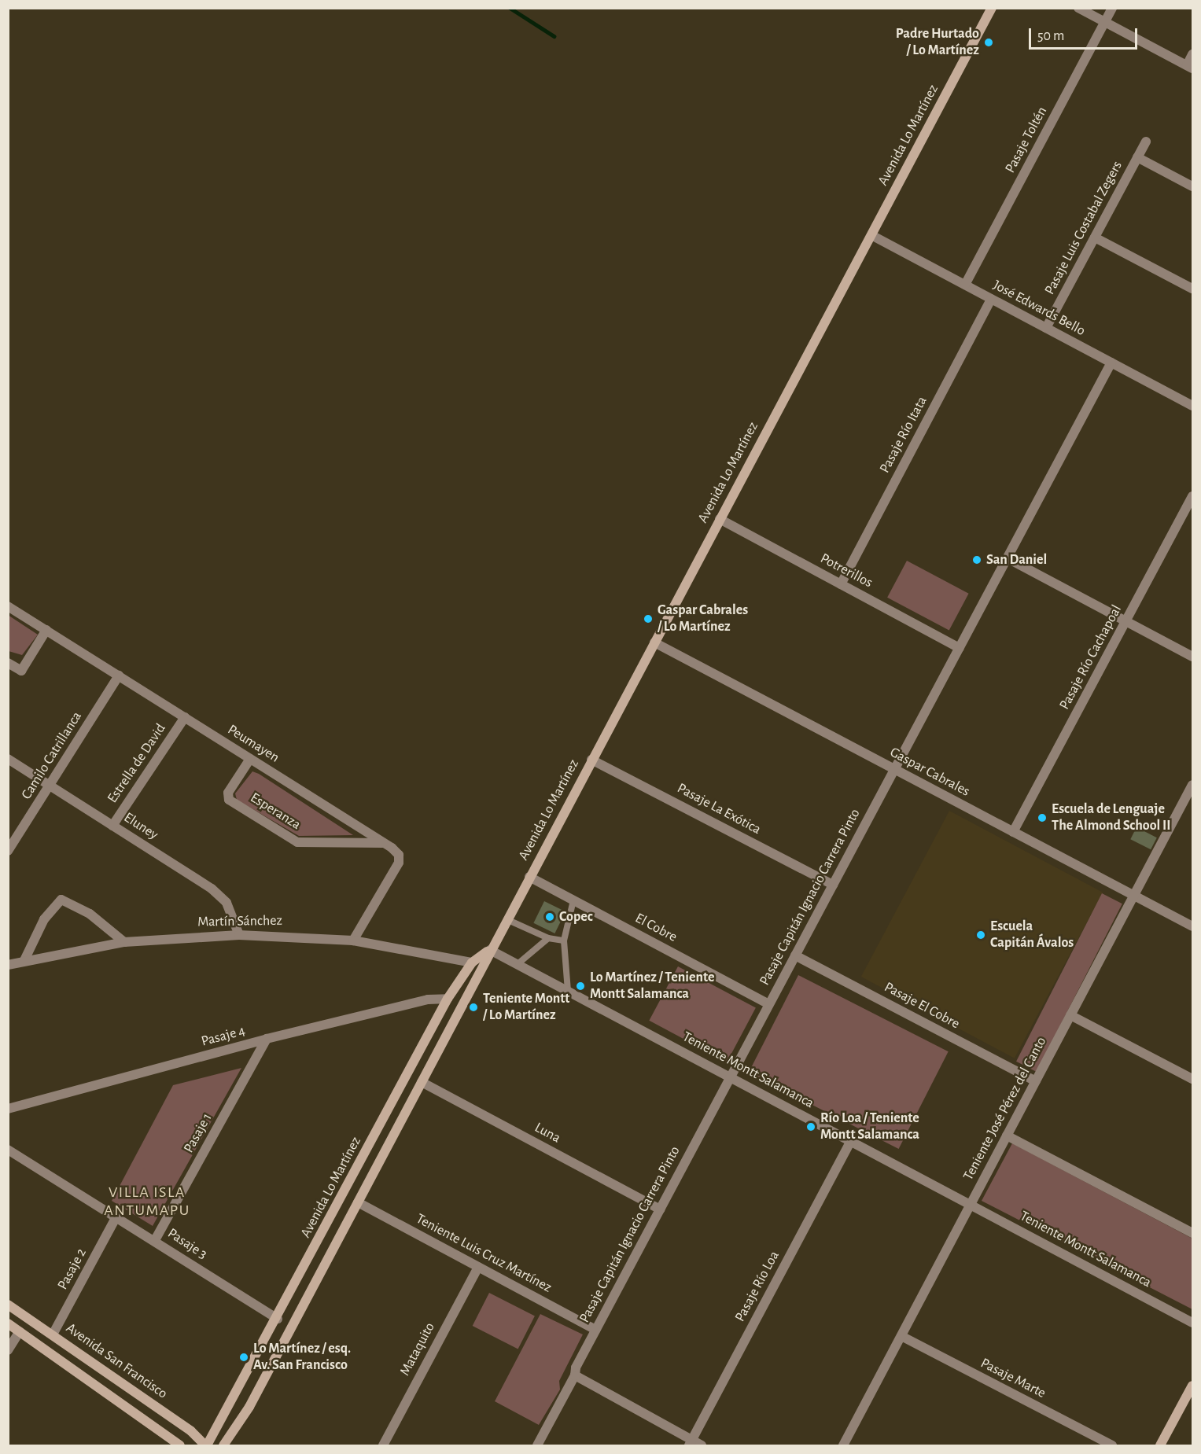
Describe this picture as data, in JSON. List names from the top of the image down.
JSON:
{
  "streets": {
    "main road": ["Avenida Lo Martínez", "Avenida San Francisco"],
    "street": [
      "Pasaje Toltén",
      "Pasaje Luis Costabal Zegers",
      "José Edwards Bello",
      "Pasaje Río Itata",
      "Potrerillos",
      "Pasaje Río Cachapoal",
      "Peumayen",
      "Camilo Catrillanca",
      "Estrella de David",
      "Gaspar Cabrales",
      "Pasaje La Exótica",
      "Esperanza",
      "Eluney",
      "Pasaje Capitán Ignacio Carrera Pinto",
      "Martín Sánchez",
      "El Cobre",
      "Pasaje El Cobre",
      "Pasaje 4",
      "Teniente Montt Salamanca",
      "Teniente José Pérez del Canto",
      "Pasaje 1",
      "Luna",
      "Pasaje 3",
      "Teniente Luis Cruz Martínez",
      "Pasaje 2",
      "Pasaje Río Loa",
      "Mataquito",
      "Pasaje Marte"
    ]
  },
  "crossings": [
    ["Avenida Lo Martínez", "José Edwards Bello"],
    ["Avenida Lo Martínez", "Potrerillos"],
    ["Avenida Lo Martínez", "Gaspar Cabrales"],
    ["Avenida Lo Martínez", "Pasaje La Exótica"],
    ["Avenida Lo Martínez", "Martín Sánchez"],
    ["Avenida Lo Martínez", "El Cobre"],
    ["Avenida Lo Martínez", "Pasaje 4"],
    ["Avenida Lo Martínez", "Teniente Montt Salamanca"],
    ["Avenida Lo Martínez", "Luna"],
    ["Avenida Lo Martínez", "Pasaje 3"],
    ["Avenida Lo Martínez", "Teniente Luis Cruz Martínez"],
    ["Avenida Lo Martínez", "Avenida San Francisco"],
    ["Pasaje Toltén", "José Edwards Bello"],
    ["Pasaje Luis Costabal Zegers", "José Edwards Bello"],
    ["José Edwards Bello", "Pasaje Río Itata"],
    ["José Edwards Bello", "Pasaje Capitán Ignacio Carrera Pinto"],
    ["Pasaje Río Itata", "Potrerillos"],
    ["Potrerillos", "Pasaje Capitán Ignacio Carrera Pinto"],
    ["Pasaje Río Cachapoal", "Gaspar Cabrales"],
    ["Peumayen", "Camilo Catrillanca"],
    ["Peumayen", "Estrella de David"],
    ["Peumayen", "Esperanza"],
    ["Peumayen", "Martín Sánchez"],
    ["Camilo Catrillanca", "Eluney"],
    ["Estrella de David", "Eluney"],
    ["Gaspar Cabrales", "Pasaje Capitán Ignacio Carrera Pinto"],
    ["Gaspar Cabrales", "Teniente José Pérez del Canto"],
    ["Pasaje La Exótica", "Pasaje Capitán Ignacio Carrera Pinto"],
    ["Eluney", "Martín Sánchez"],
    ["Pasaje Capitán Ignacio Carrera Pinto", "El Cobre"],
    ["Pasaje Capitán Ignacio Carrera Pinto", "Pasaje El Cobre"],
    ["Pasaje Capitán Ignacio Carrera Pinto", "Teniente Montt Salamanca"],
    ["Pasaje Capitán Ignacio Carrera Pinto", "Luna"],
    ["Pasaje Capitán Ignacio Carrera Pinto", "Teniente Luis Cruz Martínez"],
    ["Pasaje El Cobre", "Teniente José Pérez del Canto"],
    ["Pasaje 4", "Pasaje 1"],
    ["Teniente Montt Salamanca", "Teniente José Pérez del Canto"],
    ["Teniente Montt Salamanca", "Pasaje Río Loa"],
    ["Teniente José Pérez del Canto", "Pasaje Marte"],
    ["Pasaje 1", "Pasaje 3"],
    ["Pasaje 3", "Pasaje 2"],
    ["Teniente Luis Cruz Martínez", "Mataquito"],
    ["Pasaje 2", "Avenida San Francisco"]
  ],
  "districts": ["VILLA ISLA ANTUMAPU"],
  "places": [
    "Padre Hurtado / Lo Martínez",
    "San Daniel",
    "Gaspar Cabrales / Lo Martínez",
    "Escuela de Lenguaje The Almond School II",
    "Copec",
    "Escuela Capitán Ávalos",
    "Lo Martínez / Teniente Montt Salamanca",
    "Teniente Montt / Lo Martínez",
    "Río Loa / Teniente Montt Salamanca",
    "Lo Martínez / esq. Av. San Francisco"
  ],
  "scale_bar": "50 m"
}
